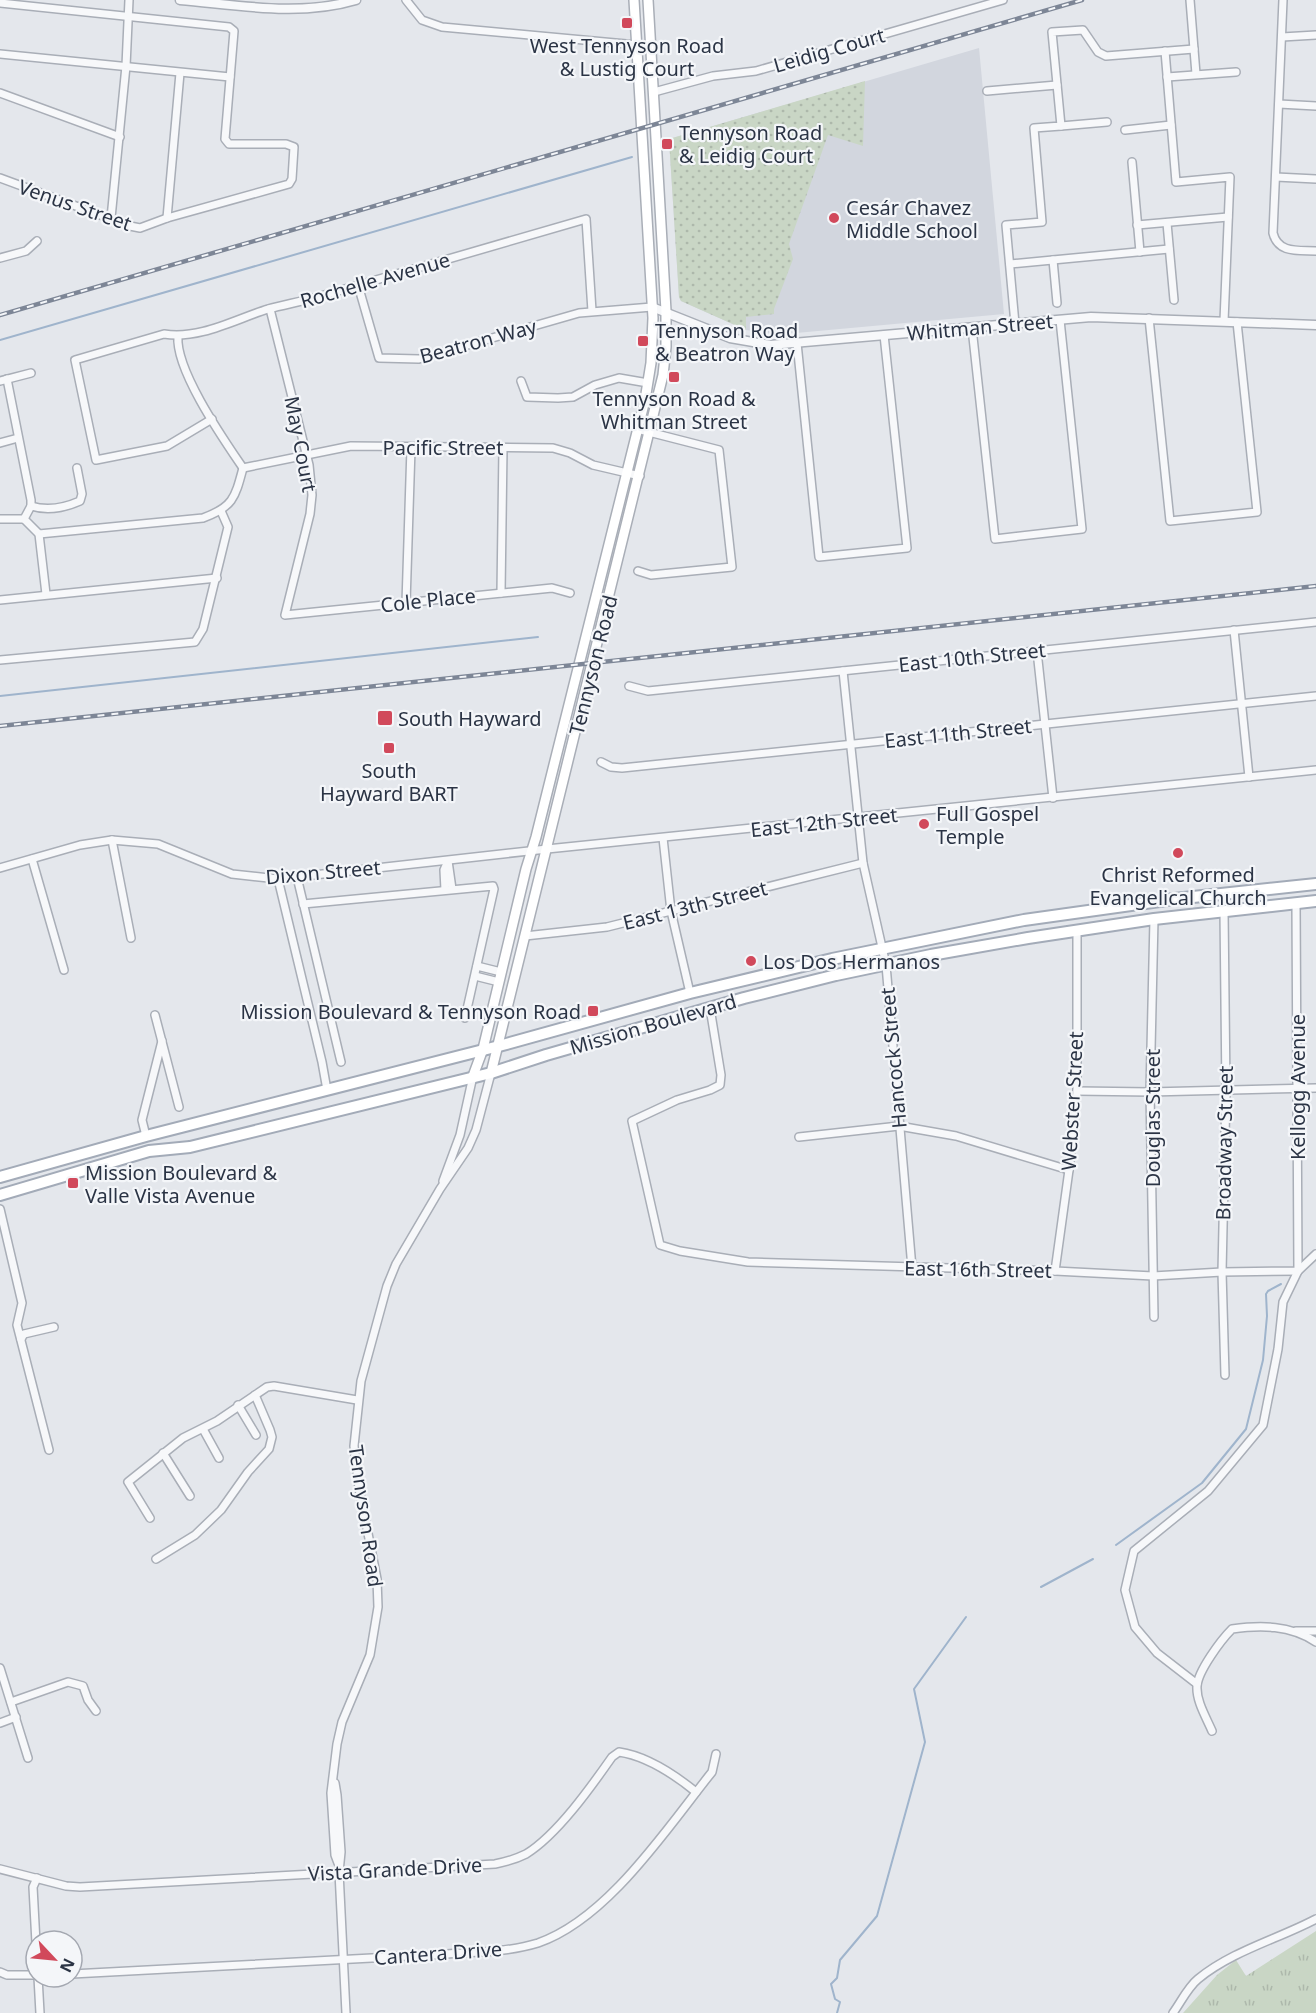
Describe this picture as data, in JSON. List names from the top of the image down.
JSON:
{
  "streets": {
    "main road": ["Tennyson Road", "Mission Boulevard"],
    "street": [
      "Leidig Court",
      "Venus Street",
      "Rochelle Avenue",
      "Whitman Street",
      "Beatron Way",
      "May Court",
      "Pacific Street",
      "Cole Place",
      "East 10th Street",
      "East 11th Street",
      "East 12th Street",
      "Dixon Street",
      "East 13th Street",
      "Hancock Street",
      "Kellogg Avenue",
      "Webster Street",
      "Douglas Street",
      "Broadway Street",
      "East 16th Street",
      "Vista Grande Drive",
      "Cantera Drive"
    ]
  },
  "crossings": [
    ["Leidig Court", "Tennyson Road"],
    ["Rochelle Avenue", "Beatron Way"],
    ["Rochelle Avenue", "May Court"],
    ["Whitman Street", "Beatron Way"],
    ["Whitman Street", "Tennyson Road"],
    ["Beatron Way", "Tennyson Road"],
    ["May Court", "Pacific Street"],
    ["May Court", "Cole Place"],
    ["Pacific Street", "Tennyson Road"],
    ["East 10th Street", "Hancock Street"],
    ["Tennyson Road", "East 12th Street"],
    ["Tennyson Road", "Dixon Street"],
    ["Tennyson Road", "East 13th Street"],
    ["Tennyson Road", "Mission Boulevard"],
    ["Tennyson Road", "Vista Grande Drive"],
    ["Tennyson Road", "Cantera Drive"],
    ["East 11th Street", "Hancock Street"],
    ["East 12th Street", "Dixon Street"],
    ["East 12th Street", "Hancock Street"],
    ["East 13th Street", "Hancock Street"],
    ["Mission Boulevard", "Hancock Street"],
    ["Mission Boulevard", "Kellogg Avenue"],
    ["Mission Boulevard", "Webster Street"],
    ["Mission Boulevard", "Douglas Street"],
    ["Mission Boulevard", "Broadway Street"],
    ["Mission Boulevard", "East 16th Street"],
    ["Hancock Street", "East 16th Street"],
    ["Kellogg Avenue", "East 16th Street"],
    ["Webster Street", "East 16th Street"],
    ["Douglas Street", "East 16th Street"],
    ["Broadway Street", "East 16th Street"],
    ["Vista Grande Drive", "Cantera Drive"]
  ],
  "places": {
    "transit": [
      "West Tennyson Road & Lustig Court",
      "Tennyson Road & Leidig Court",
      "Tennyson Road & Beatron Way",
      "Tennyson Road & Whitman Street",
      "South Hayward",
      "South Hayward BART",
      "Mission Boulevard & Tennyson Road",
      "Mission Boulevard & Valle Vista Avenue"
    ],
    "other": [
      "Cesár Chavez Middle School",
      "Full Gospel Temple",
      "Christ Reformed Evangelical Church",
      "Los Dos Hermanos"
    ]
  },
  "north": "bottom right"
}
